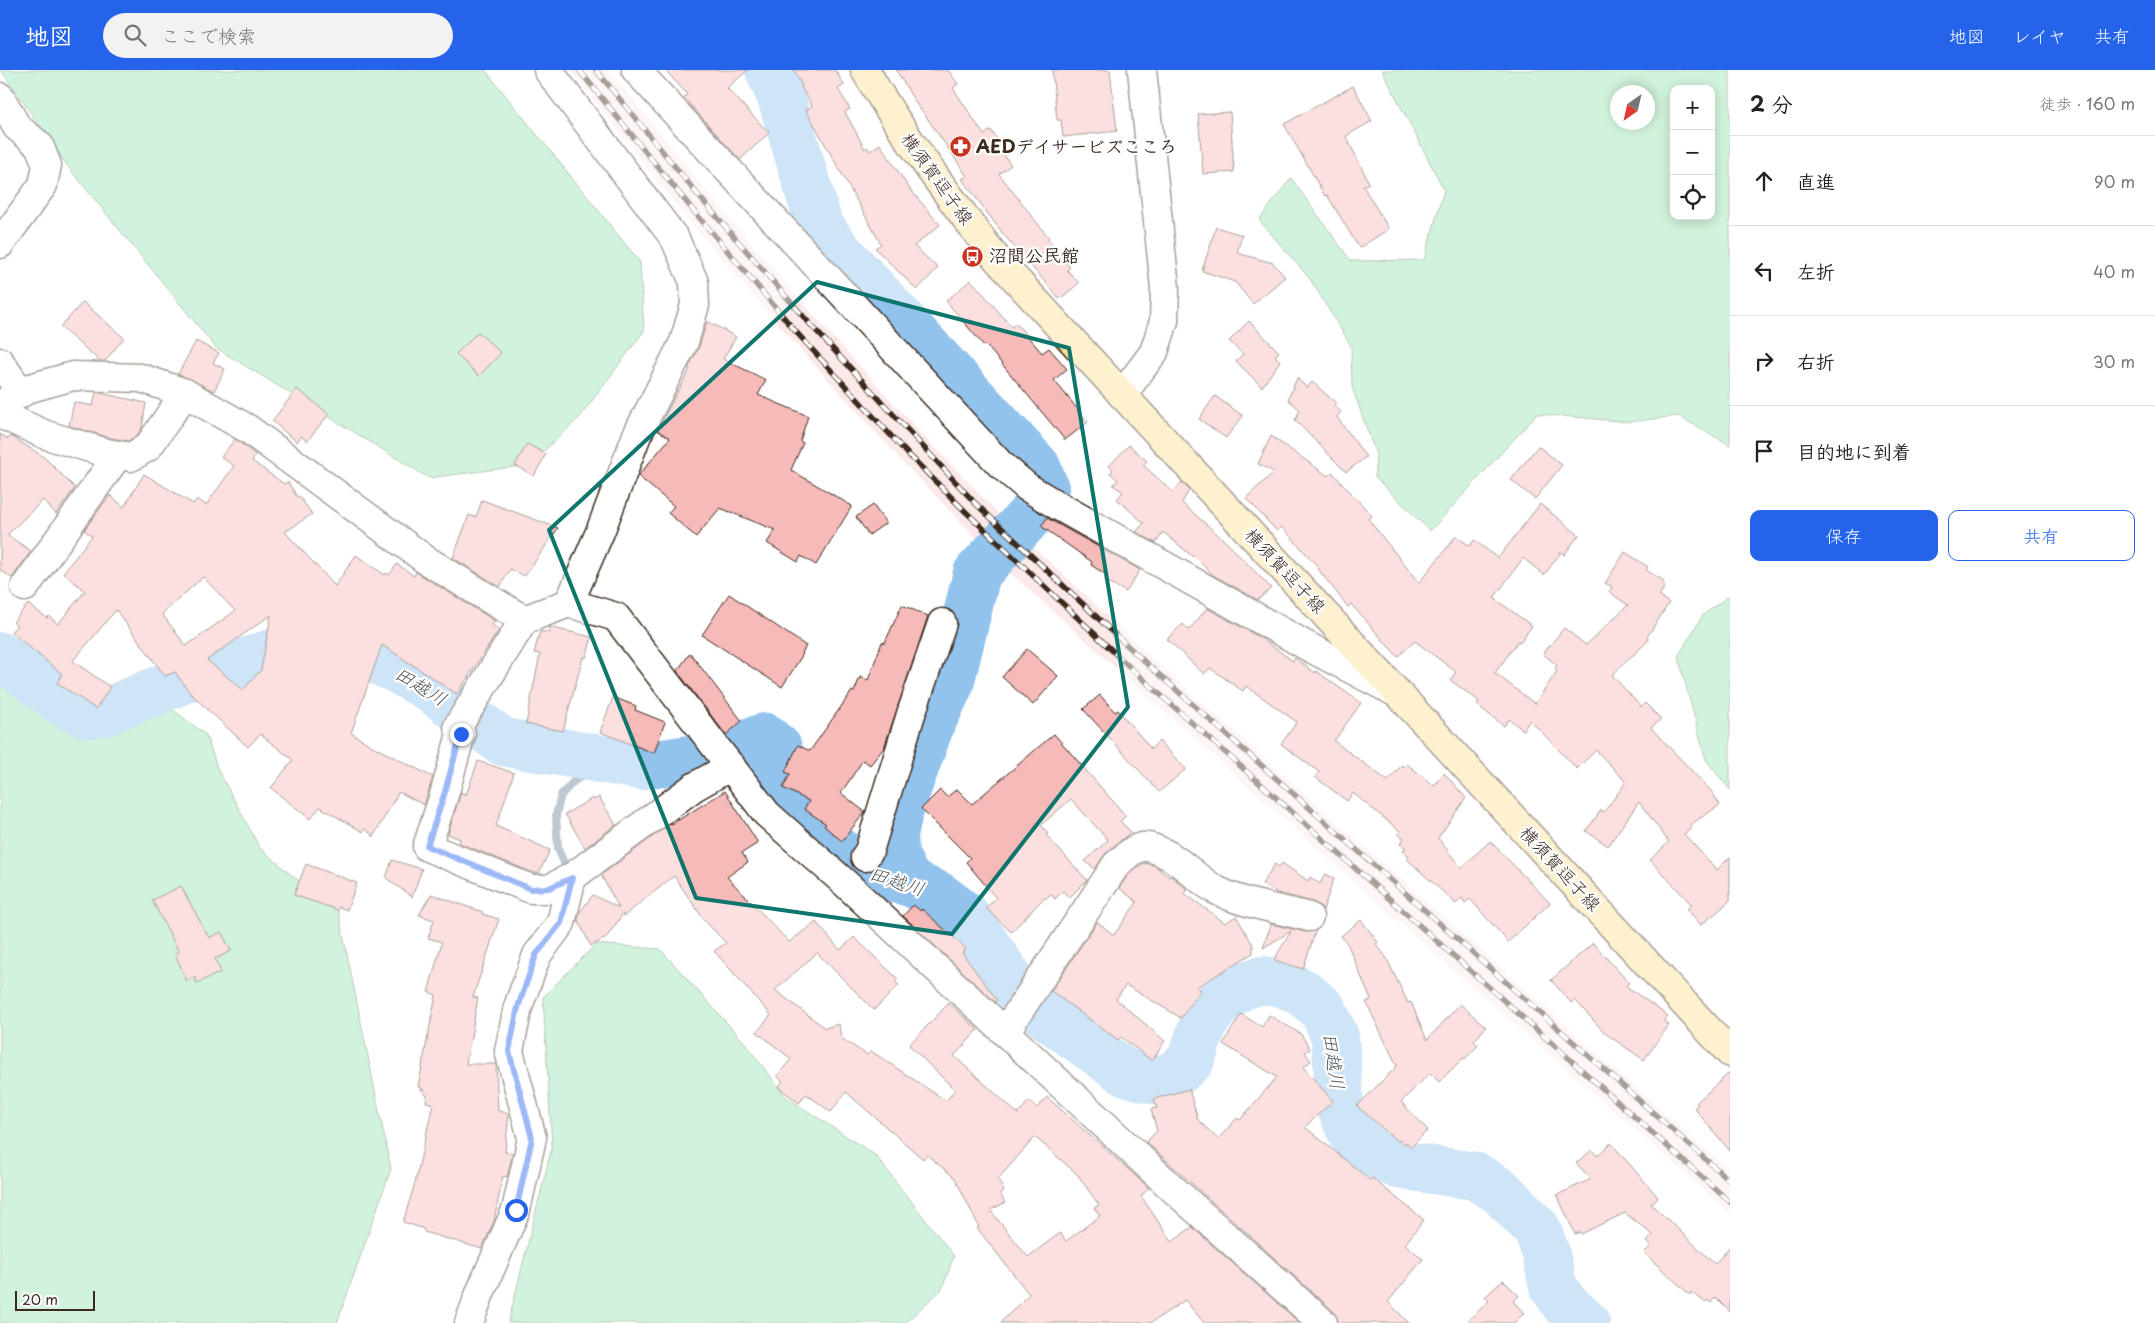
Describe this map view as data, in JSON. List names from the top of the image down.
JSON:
{
  "streets": {
    "main road": ["横須賀逗子線"]
  },
  "water": ["田越川"],
  "places": {
    "pharmacy": ["AEDデイサービズこころ"],
    "bus stop": ["沼間公民館"]
  },
  "scale_bar": "20 m",
  "north": "bottom left",
  "page": {
    "header": "地図",
    "search": "ここで検索",
    "nav": ["地図", "レイヤ", "共有"],
    "heading": ["2 分", "徒歩 · 160 m"],
    "map_buttons": ["+", "−"],
    "list": [
      ["直進", "90 m"],
      ["左折", "40 m"],
      ["右折", "30 m"],
      "目的地に到着"
    ],
    "buttons": ["保存", "共有"],
    "scale": "20 m"
  }
}
